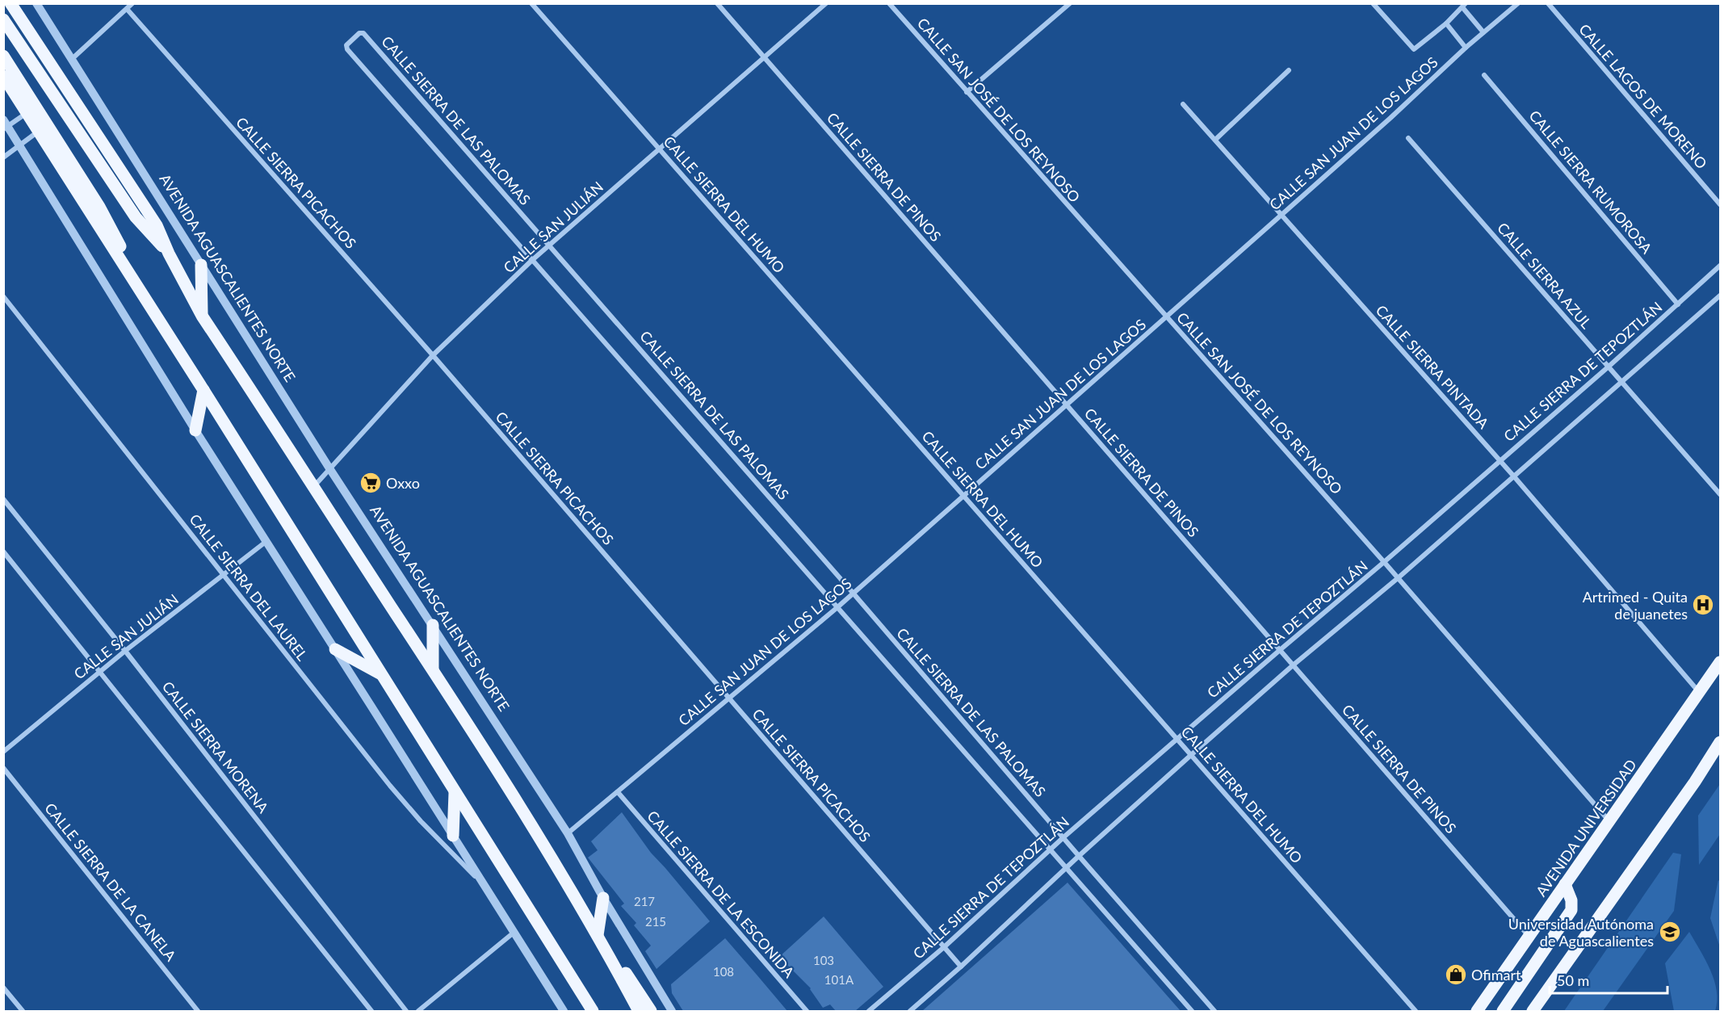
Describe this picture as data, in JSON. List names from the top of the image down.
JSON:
{
  "streets": {
    "main road": ["AVENIDA UNIVERSIDAD"],
    "street": [
      "CALLE LAGOS DE MORENO",
      "CALLE SAN JOSÉ DE LOS REYNOSO",
      "CALLE SIERRA DE LAS PALOMAS",
      "CALLE SAN JUAN DE LOS LAGOS",
      "CALLE SIERRA DE PINOS",
      "CALLE SIERRA RUMOROSA",
      "CALLE SIERRA PICACHOS",
      "CALLE SIERRA DEL HUMO",
      "CALLE SAN JULIÁN",
      "CALLE SIERRA AZUL",
      "AVENIDA AGUASCALIENTES NORTE",
      "CALLE SIERRA PINTADA",
      "CALLE SIERRA DE TEPOZTLÁN",
      "CALLE SIERRA DEL LAUREL",
      "CALLE SIERRA MORENA",
      "CALLE SIERRA DE LA CANELA",
      "CALLE SIERRA DE LA ESCONIDA"
    ]
  },
  "crossings": [
    ["CALLE SAN JOSÉ DE LOS REYNOSO", "CALLE SAN JUAN DE LOS LAGOS"],
    ["CALLE SAN JOSÉ DE LOS REYNOSO", "CALLE SIERRA DE TEPOZTLÁN"],
    ["CALLE SAN JOSÉ DE LOS REYNOSO", "AVENIDA UNIVERSIDAD"],
    ["CALLE SIERRA DE LAS PALOMAS", "CALLE SAN JUAN DE LOS LAGOS"],
    ["CALLE SIERRA DE LAS PALOMAS", "CALLE SAN JULIÁN"],
    ["CALLE SIERRA DE LAS PALOMAS", "CALLE SIERRA DE TEPOZTLÁN"],
    ["CALLE SAN JUAN DE LOS LAGOS", "CALLE SIERRA DE PINOS"],
    ["CALLE SAN JUAN DE LOS LAGOS", "CALLE SIERRA PICACHOS"],
    ["CALLE SAN JUAN DE LOS LAGOS", "CALLE SIERRA DEL HUMO"],
    ["CALLE SAN JUAN DE LOS LAGOS", "AVENIDA AGUASCALIENTES NORTE"],
    ["CALLE SAN JUAN DE LOS LAGOS", "CALLE SIERRA PINTADA"],
    ["CALLE SAN JUAN DE LOS LAGOS", "CALLE SIERRA DE LA ESCONIDA"],
    ["CALLE SIERRA DE PINOS", "CALLE SAN JULIÁN"],
    ["CALLE SIERRA DE PINOS", "CALLE SIERRA DE TEPOZTLÁN"],
    ["CALLE SIERRA DE PINOS", "AVENIDA UNIVERSIDAD"],
    ["CALLE SIERRA RUMOROSA", "CALLE SIERRA DE TEPOZTLÁN"],
    ["CALLE SIERRA PICACHOS", "CALLE SAN JULIÁN"],
    ["CALLE SIERRA PICACHOS", "CALLE SIERRA DE TEPOZTLÁN"],
    ["CALLE SIERRA DEL HUMO", "CALLE SAN JULIÁN"],
    ["CALLE SIERRA DEL HUMO", "CALLE SIERRA DE TEPOZTLÁN"],
    ["CALLE SAN JULIÁN", "AVENIDA AGUASCALIENTES NORTE"],
    ["CALLE SAN JULIÁN", "CALLE SIERRA DEL LAUREL"],
    ["CALLE SAN JULIÁN", "CALLE SIERRA MORENA"],
    ["CALLE SIERRA AZUL", "CALLE SIERRA DE TEPOZTLÁN"],
    ["CALLE SIERRA PINTADA", "CALLE SIERRA DE TEPOZTLÁN"],
    ["CALLE SIERRA PINTADA", "AVENIDA UNIVERSIDAD"]
  ],
  "places": {
    "supermarket": ["Oxxo"],
    "hospital": ["Artrimed - Quita de juanetes"],
    "school or university": ["Universidad Autónoma de Aguascalientes"],
    "shop": ["Ofimart"]
  },
  "house_numbers": [
    "217",
    "215",
    "103",
    "108",
    "101A"
  ],
  "scale_bar": "50 m"
}
